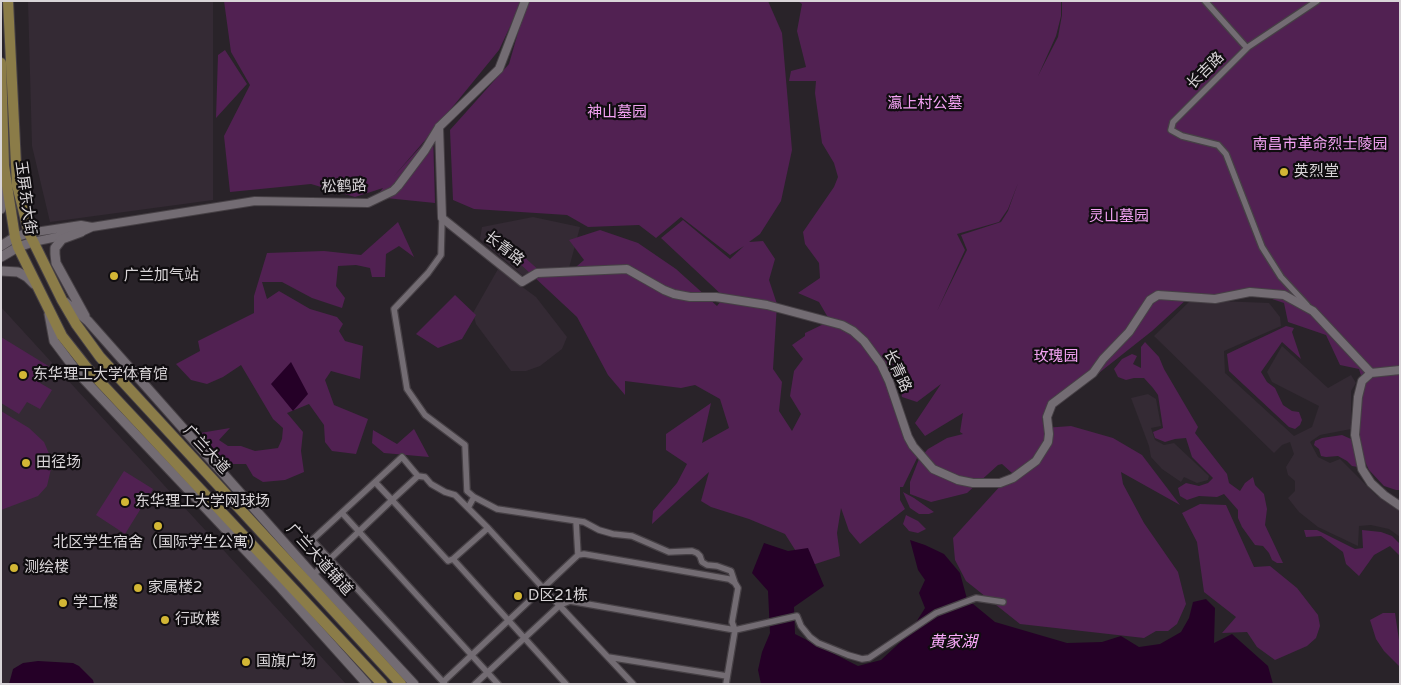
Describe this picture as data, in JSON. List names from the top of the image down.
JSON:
{
  "streets": {
    "main road": ["玉屏东大街", "广兰大道", "广兰大道辅道"],
    "street": ["长吉路", "松鹤路", "长青路"]
  },
  "crossings": [
    ["长吉路", "长青路"],
    ["松鹤路", "玉屏东大街"],
    ["松鹤路", "广兰大道"],
    ["玉屏东大街", "广兰大道"],
    ["广兰大道", "广兰大道辅道"]
  ],
  "water": ["黄家湖"],
  "parks": [
    "瀛上村公墓",
    "神山墓园",
    "南昌市革命烈士陵园",
    "灵山墓园",
    "玫瑰园"
  ],
  "places": [
    "英烈堂",
    "广兰加气站",
    "东华理工大学体育馆",
    "田径场",
    "东华理工大学网球场",
    "北区学生宿舍（国际学生公寓）",
    "测绘楼",
    "家属楼2",
    "D区21栋",
    "学工楼",
    "行政楼",
    "国旗广场"
  ]
}
